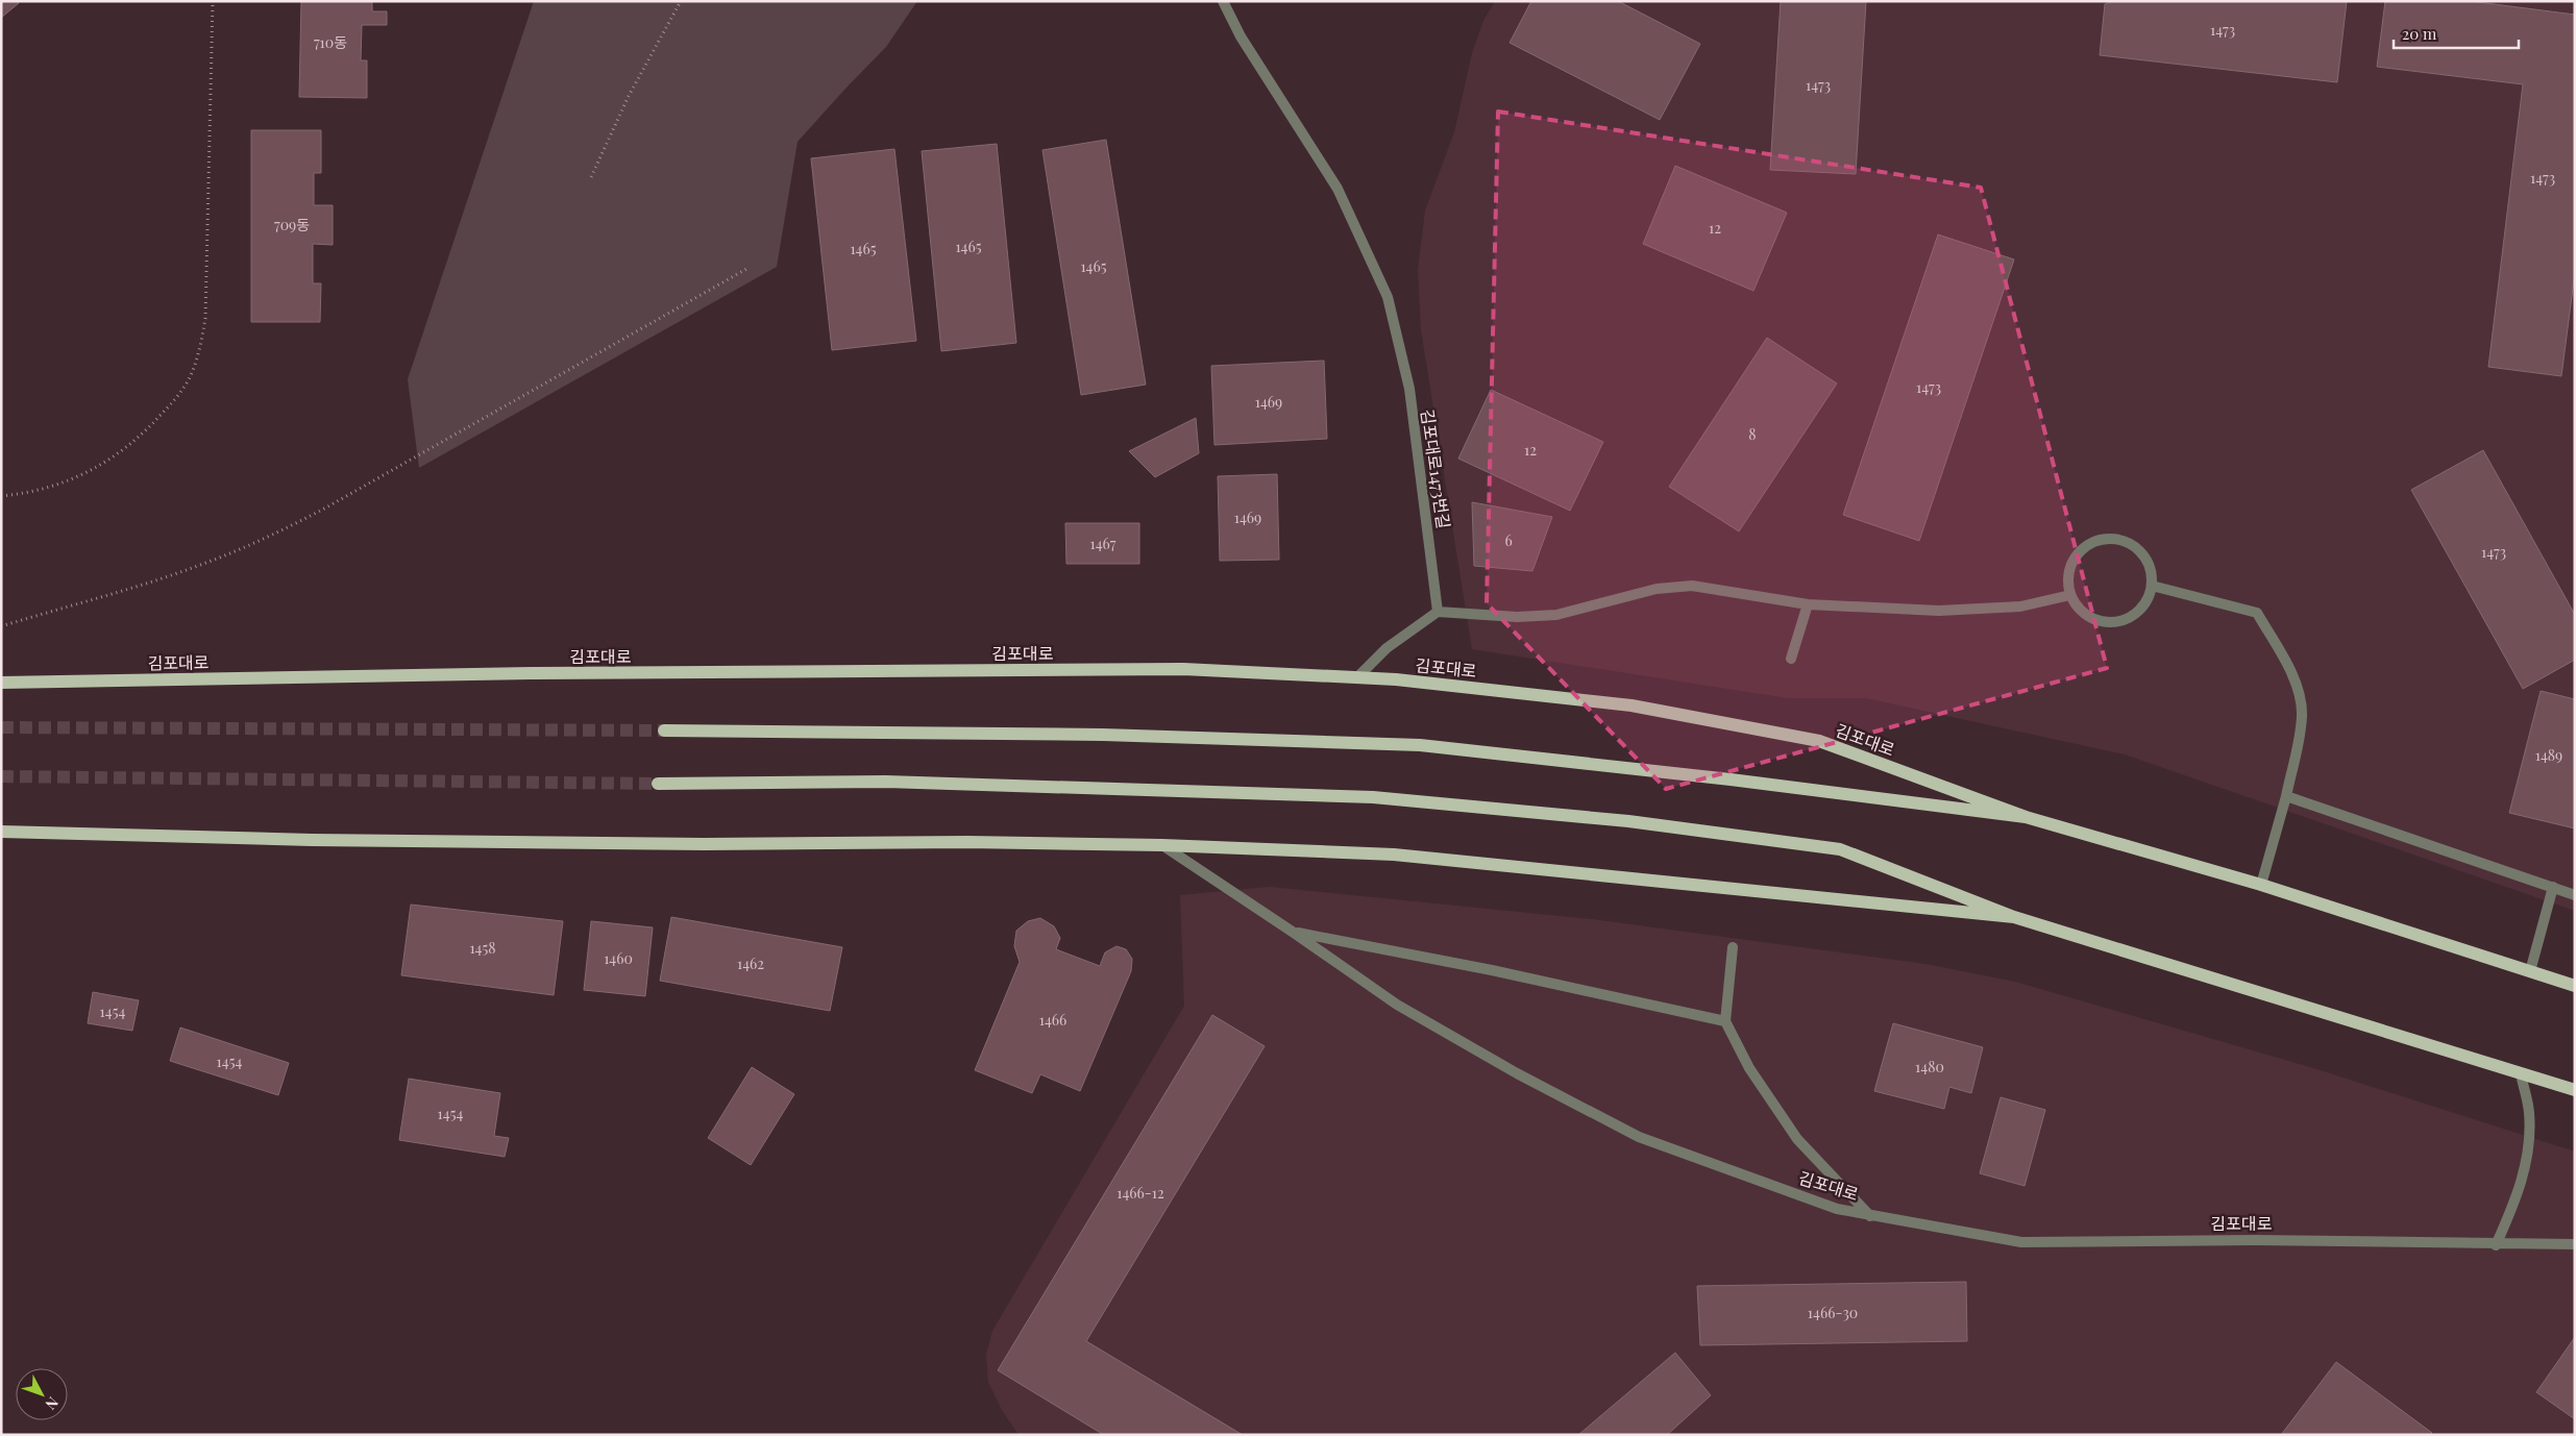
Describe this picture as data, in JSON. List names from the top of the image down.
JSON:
{
  "streets": {
    "main road": ["김포대로"],
    "lane": ["김포대로1473번길"]
  },
  "house_numbers": [
    "1473",
    "710동",
    "1473",
    "1473",
    "709동",
    "12",
    "1465",
    "1465",
    "1465",
    "1473",
    "1469",
    "8",
    "12",
    "1469",
    "6",
    "1467",
    "1473",
    "1489",
    "1458",
    "1460",
    "1462",
    "1454",
    "1466",
    "1454",
    "1480",
    "1454",
    "1466-12",
    "1466-30"
  ],
  "scale_bar": "20 m",
  "north": "bottom right"
}
